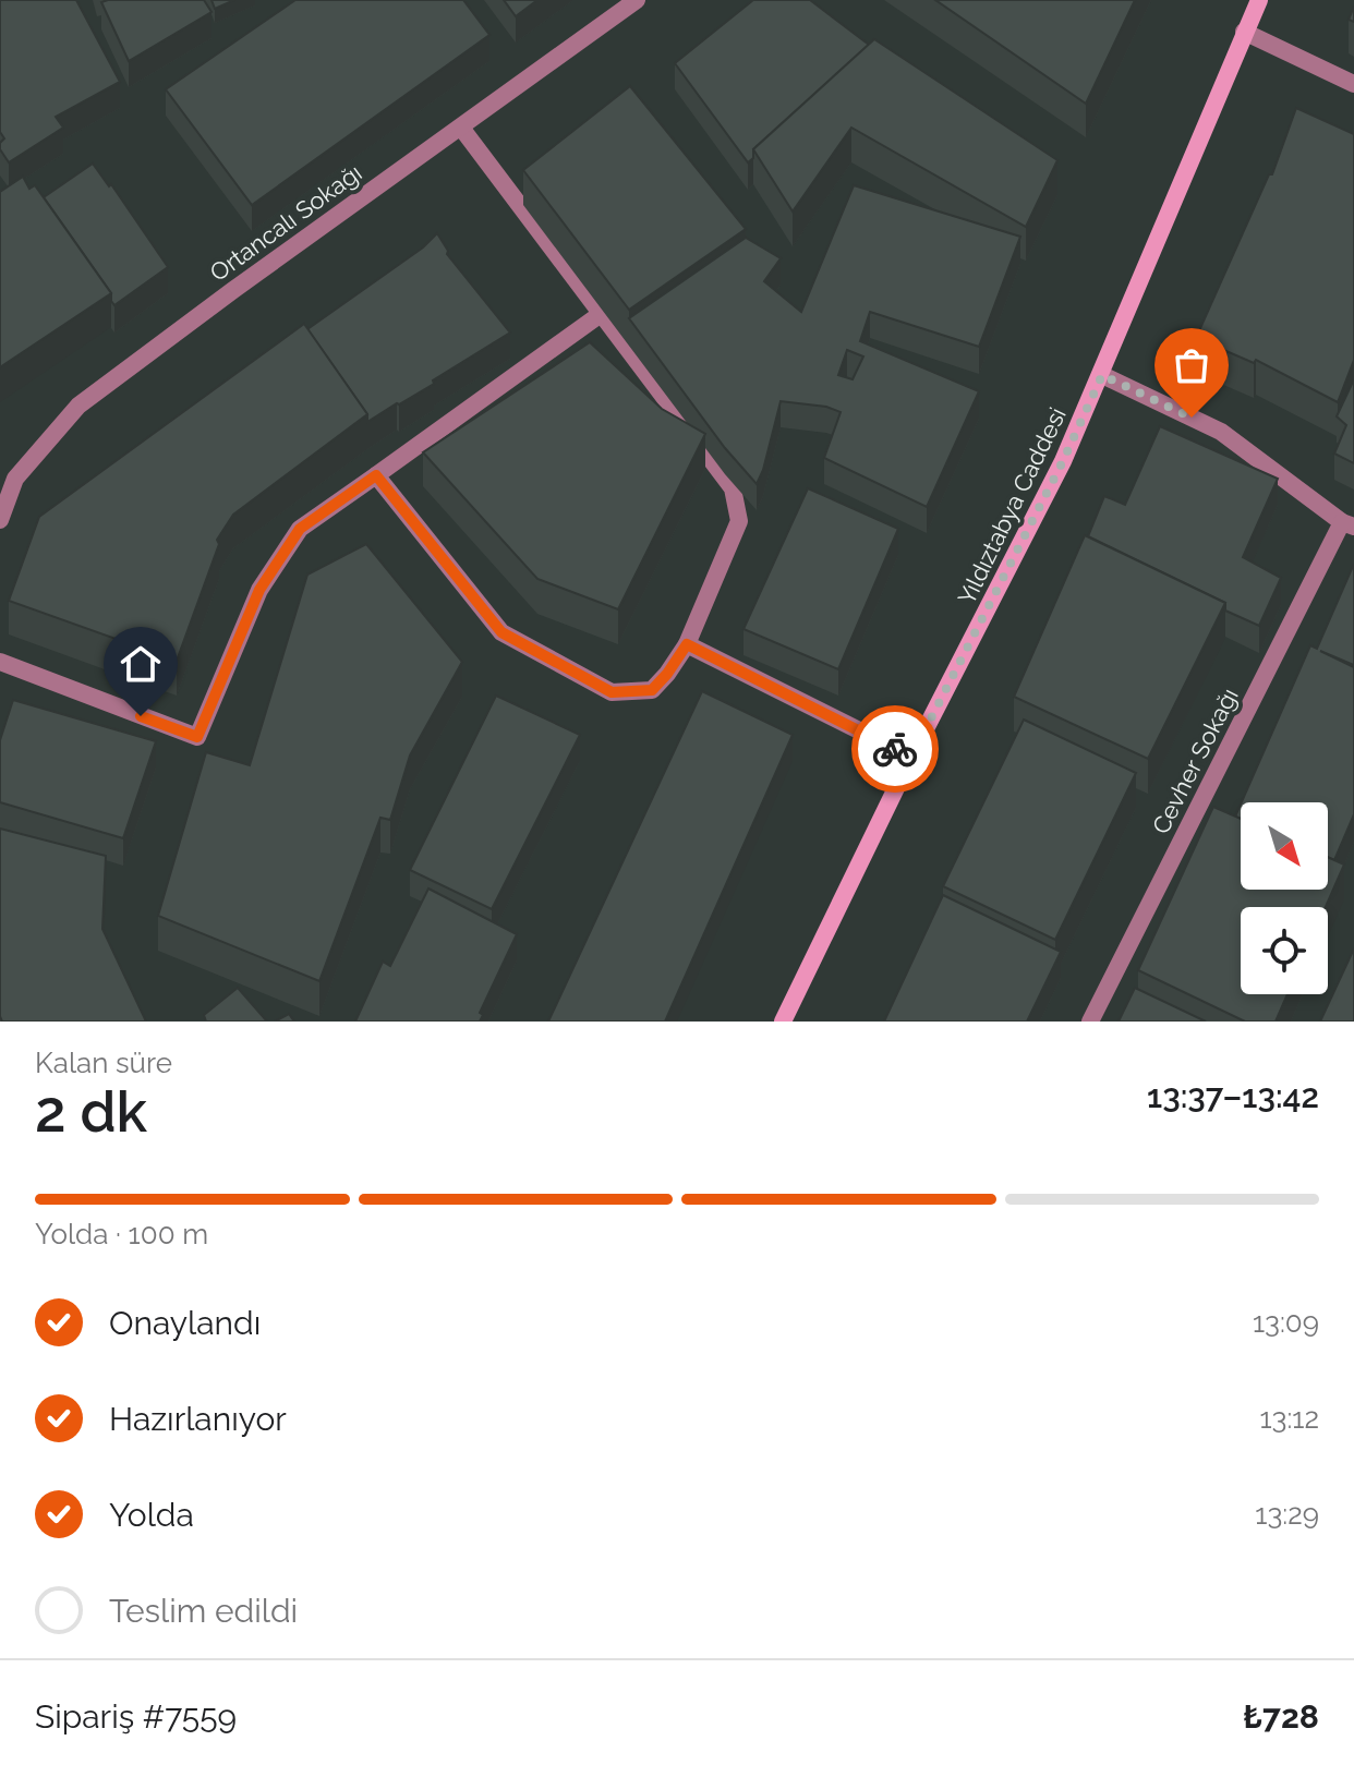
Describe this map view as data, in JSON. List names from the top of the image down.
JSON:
{
  "streets": {
    "main road": ["Yıldıztabya Caddesi"],
    "street": ["Ortancalı Sokağı", "Cevher Sokağı"]
  },
  "north": "bottom right",
  "page": {
    "heading": ["2 dk", "Kalan süre", "13:37–13:42"],
    "panel": ["Sipariş #7559", "₺728"],
    "bar": "Yolda · 100 m",
    "list": [
      ["Onaylandı", "13:09"],
      ["Hazırlanıyor", "13:12"],
      ["Yolda", "13:29"],
      "Teslim edildi"
    ]
  }
}
